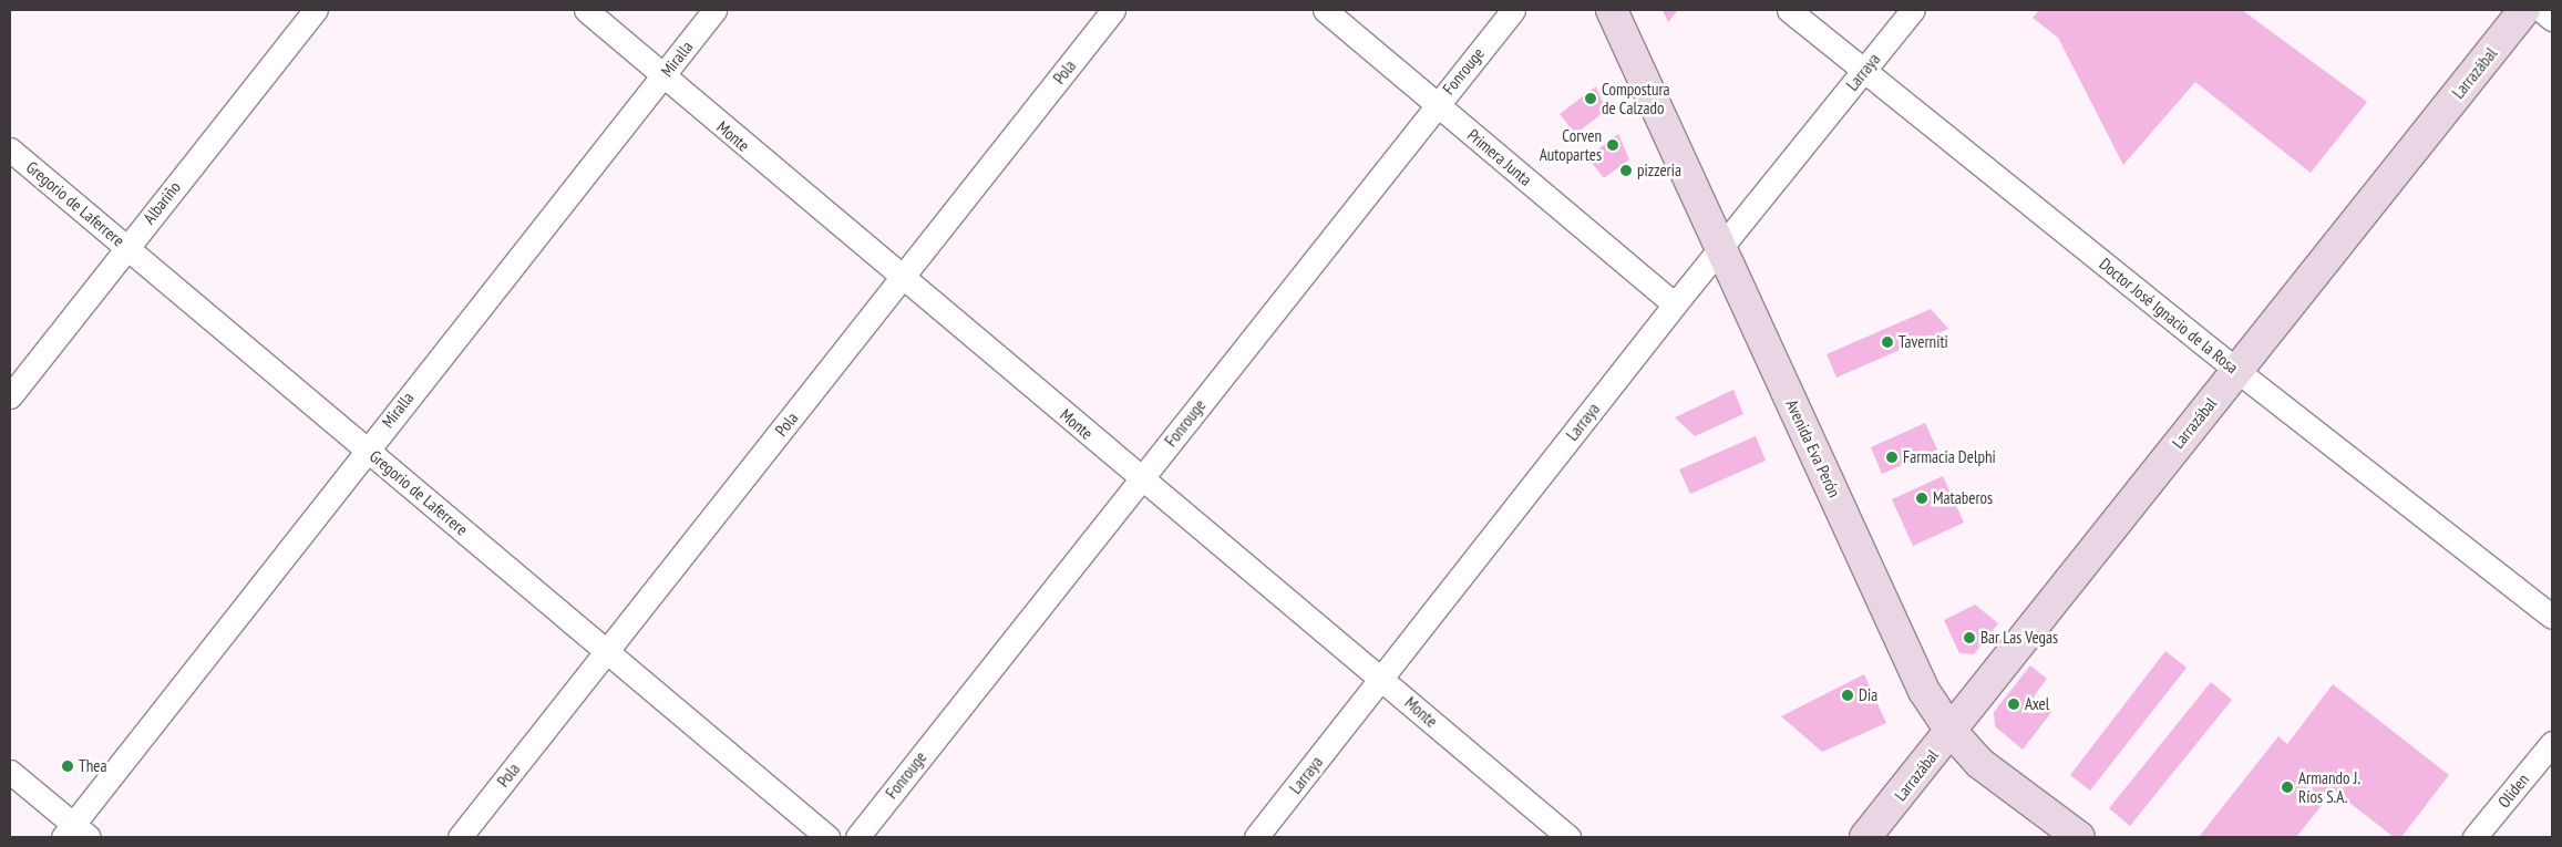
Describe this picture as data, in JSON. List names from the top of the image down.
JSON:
{
  "streets": {
    "street": [
      "Miralla",
      "Fonrouge",
      "Pola",
      "Larraya",
      "Larrazábal",
      "Monte",
      "Primera Junta",
      "Albariño",
      "Gregorio de Laferrere",
      "Doctor José Ignacio de la Rosa",
      "Avenida Eva Perón",
      "Oliden"
    ]
  },
  "crossings": [
    ["Miralla", "Monte"],
    ["Miralla", "Gregorio de Laferrere"],
    ["Fonrouge", "Monte"],
    ["Fonrouge", "Primera Junta"],
    ["Pola", "Monte"],
    ["Pola", "Gregorio de Laferrere"],
    ["Larraya", "Monte"],
    ["Larraya", "Primera Junta"],
    ["Larraya", "Doctor José Ignacio de la Rosa"],
    ["Larraya", "Avenida Eva Perón"],
    ["Larrazábal", "Doctor José Ignacio de la Rosa"],
    ["Larrazábal", "Avenida Eva Perón"],
    ["Albariño", "Gregorio de Laferrere"]
  ],
  "places": [
    "Compostura de Calzado",
    "Corven Autopartes",
    "pizzeria",
    "Taverniti",
    "Farmacia Delphi",
    "Mataberos",
    "Bar Las Vegas",
    "Dia",
    "Axel",
    "Thea",
    "Armando J. Ríos S.A."
  ]
}
